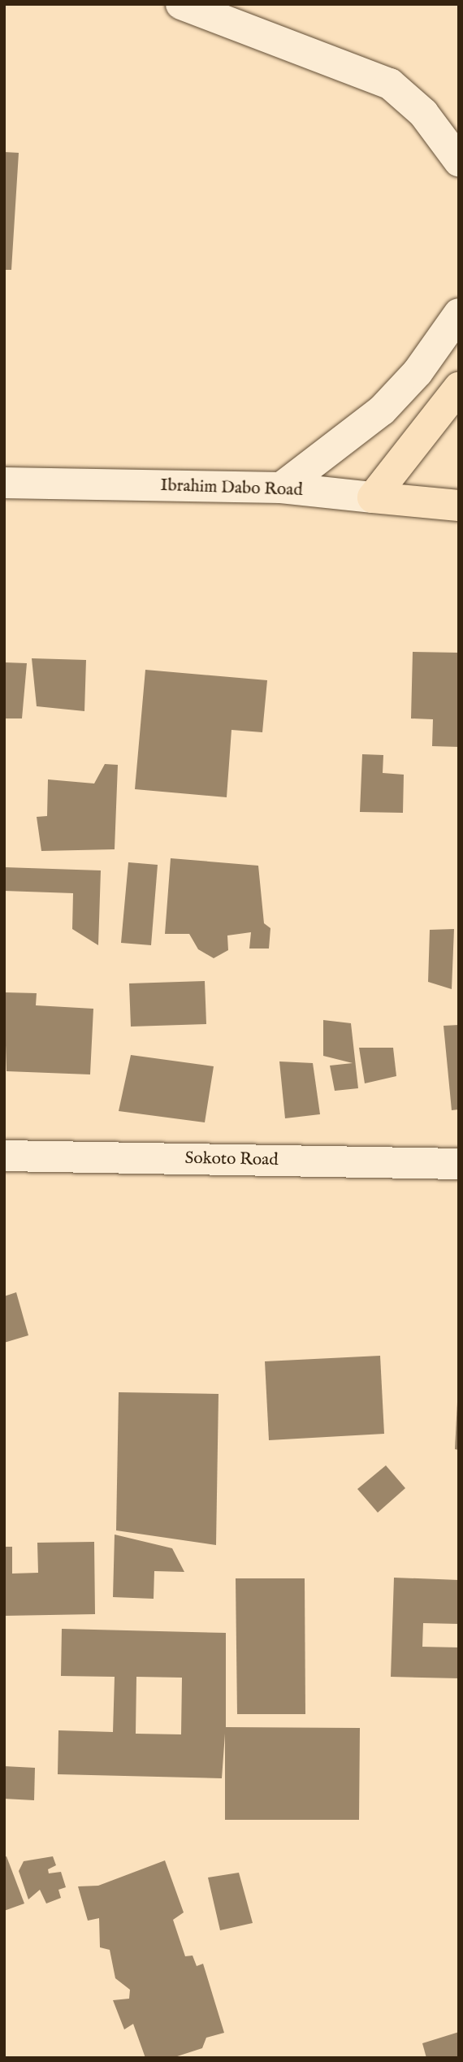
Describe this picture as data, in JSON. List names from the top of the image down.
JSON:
{
  "streets": {
    "main road": ["Ibrahim Dabo Road"],
    "street": ["Sokoto Road"]
  }
}
